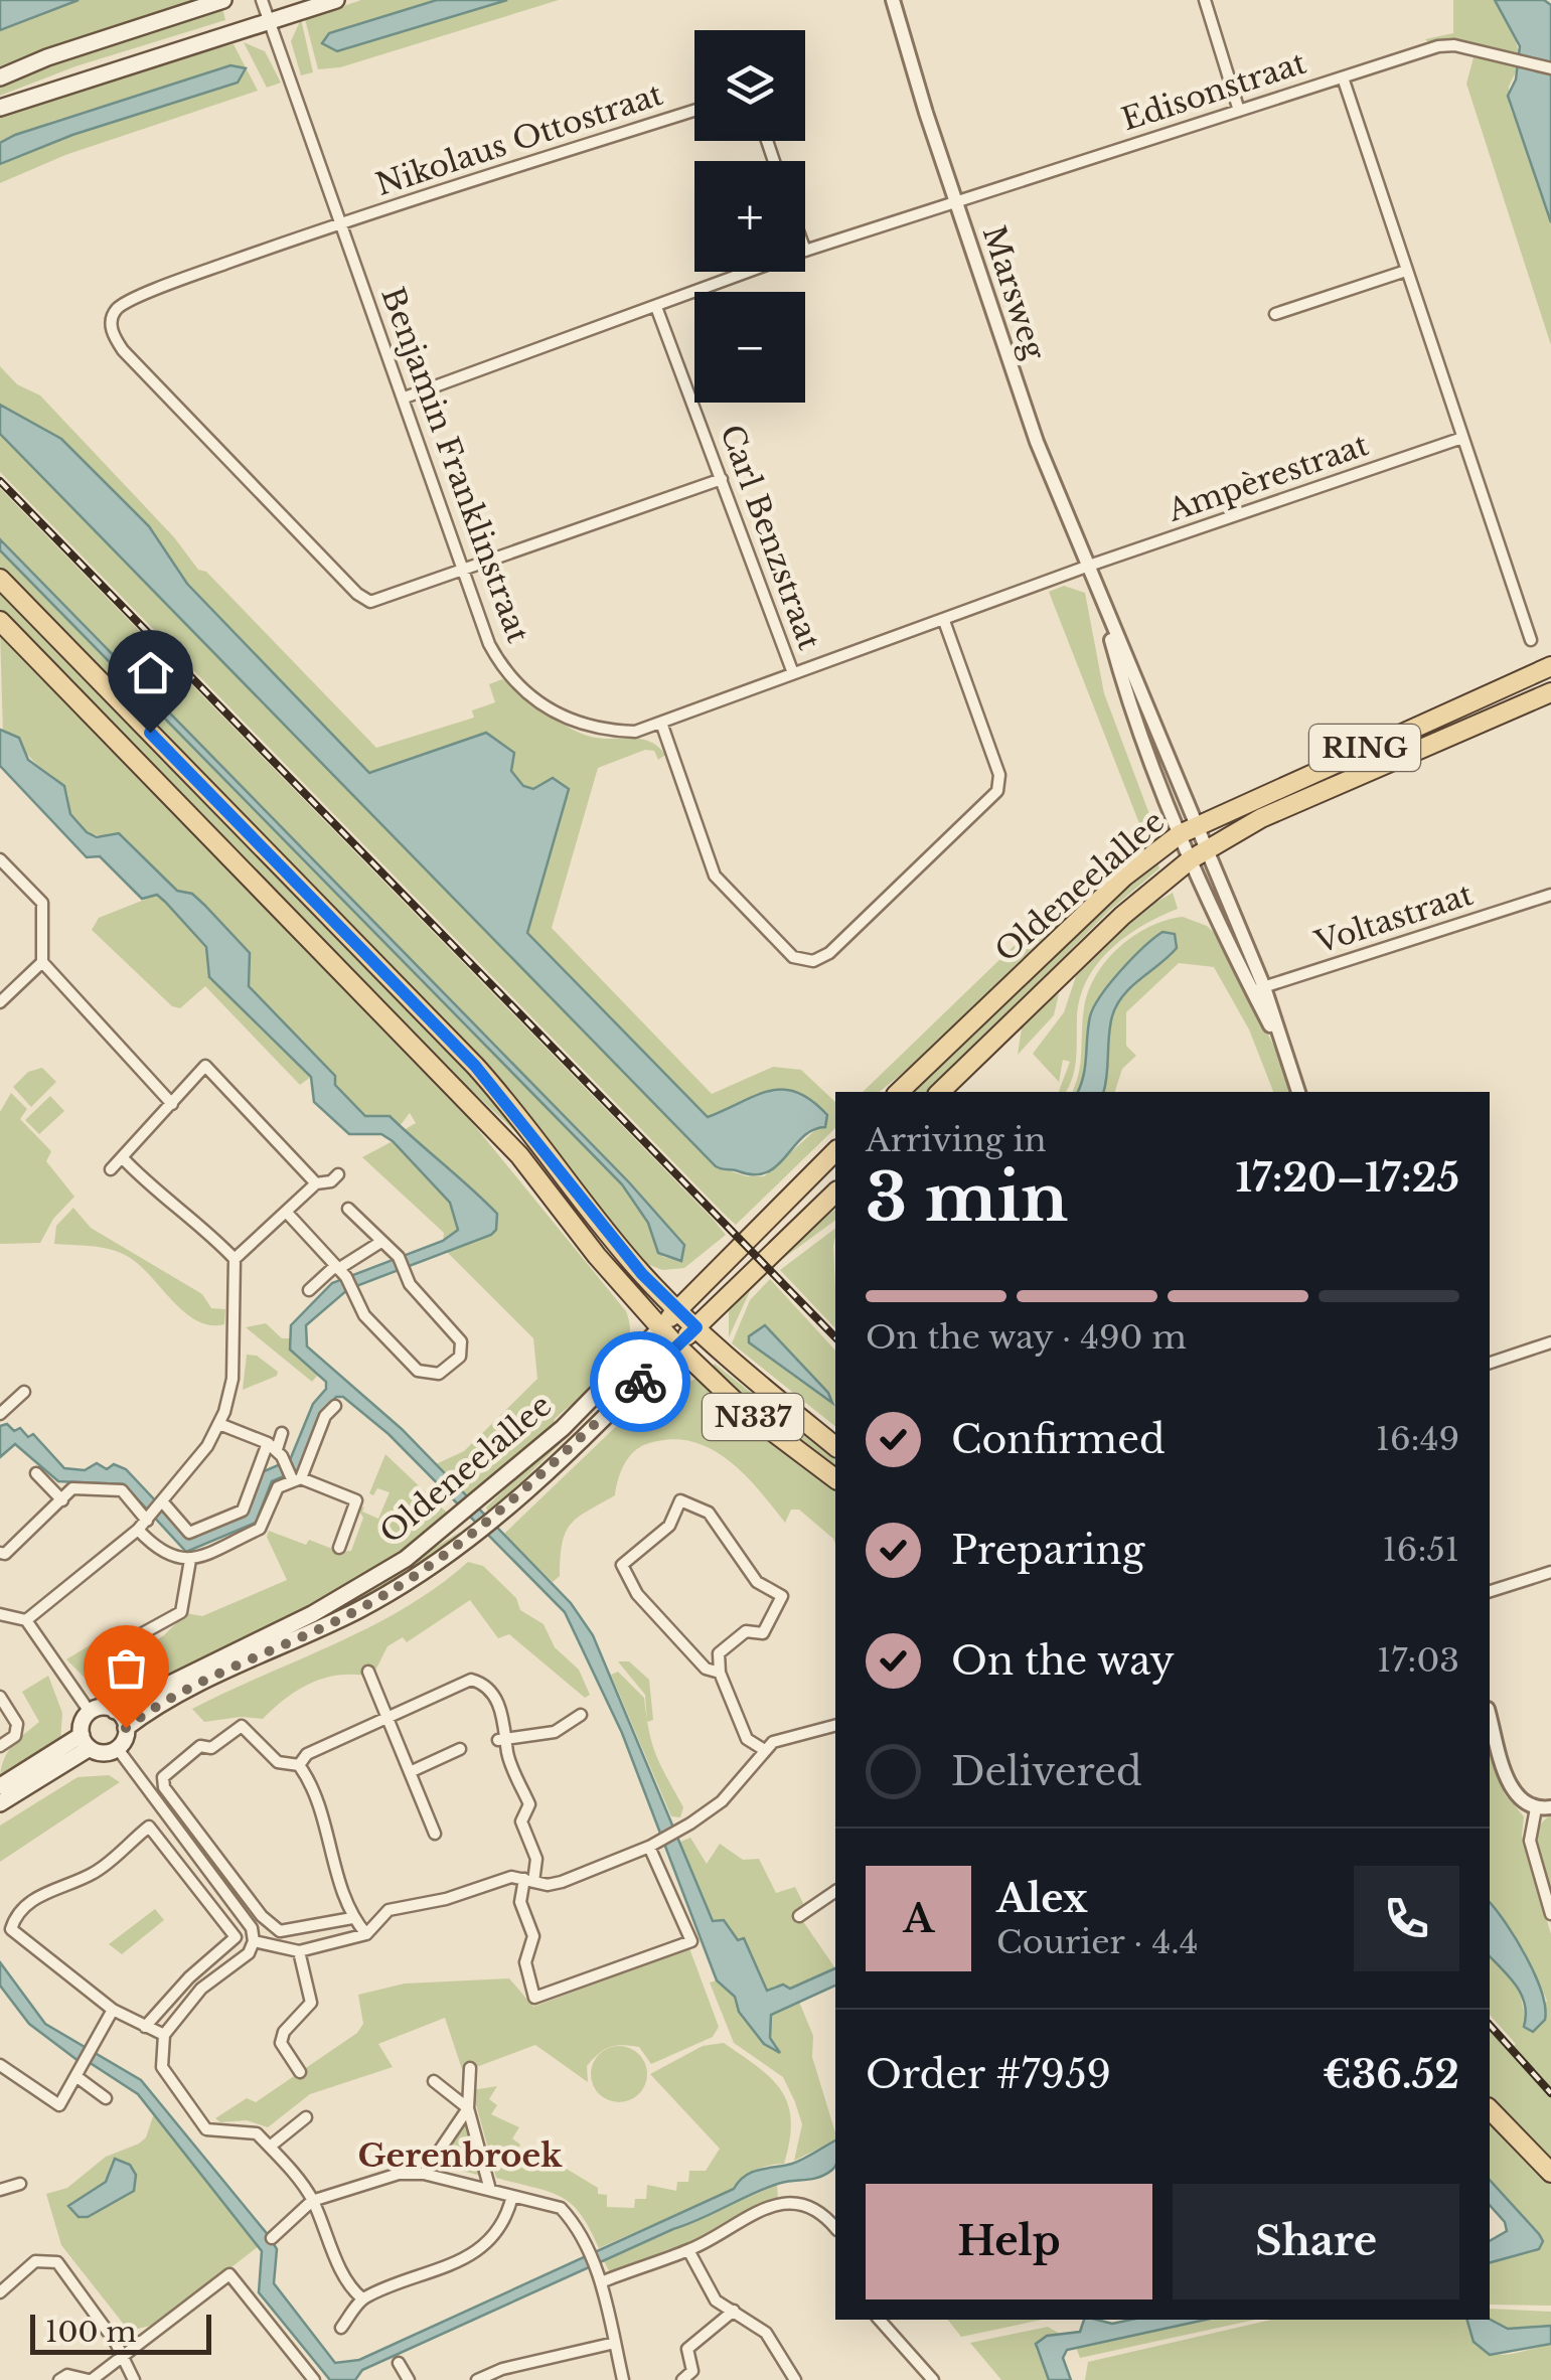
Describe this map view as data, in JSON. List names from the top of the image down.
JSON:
{
  "streets": {
    "main road": ["RING", "Oldeneelallee", "N337"],
    "street": [
      "Edisonstraat",
      "Nikolaus Ottostraat",
      "Marsweg",
      "Benjamin Franklinstraat",
      "Ampèrestraat",
      "Carl Benzstraat",
      "Voltastraat"
    ]
  },
  "crossings": [
    ["Edisonstraat", "Marsweg"],
    ["Edisonstraat", "Benjamin Franklinstraat"],
    ["Edisonstraat", "Carl Benzstraat"],
    ["Nikolaus Ottostraat", "Benjamin Franklinstraat"],
    ["Marsweg", "Benjamin Franklinstraat"],
    ["Marsweg", "Ampèrestraat"],
    ["Marsweg", "Oldeneelallee"],
    ["Marsweg", "Voltastraat"],
    ["Benjamin Franklinstraat", "Ampèrestraat"],
    ["Benjamin Franklinstraat", "Carl Benzstraat"],
    ["Oldeneelallee", "N337"]
  ],
  "districts": ["Gerenbroek"],
  "scale_bar": "100 m",
  "page": {
    "map_buttons": ["+", "−"],
    "heading": ["3 min", "Arriving in", "17:20–17:25"],
    "panel": [
      "Alex",
      "Courier · 4.4",
      "Order #7959",
      "€36.52"
    ],
    "bar": "On the way · 490 m",
    "list": [
      ["Confirmed", "16:49"],
      ["Preparing", "16:51"],
      ["On the way", "17:03"],
      "Delivered"
    ],
    "round": "A",
    "buttons": ["Help", "Share"],
    "scale": "100 m"
  }
}
